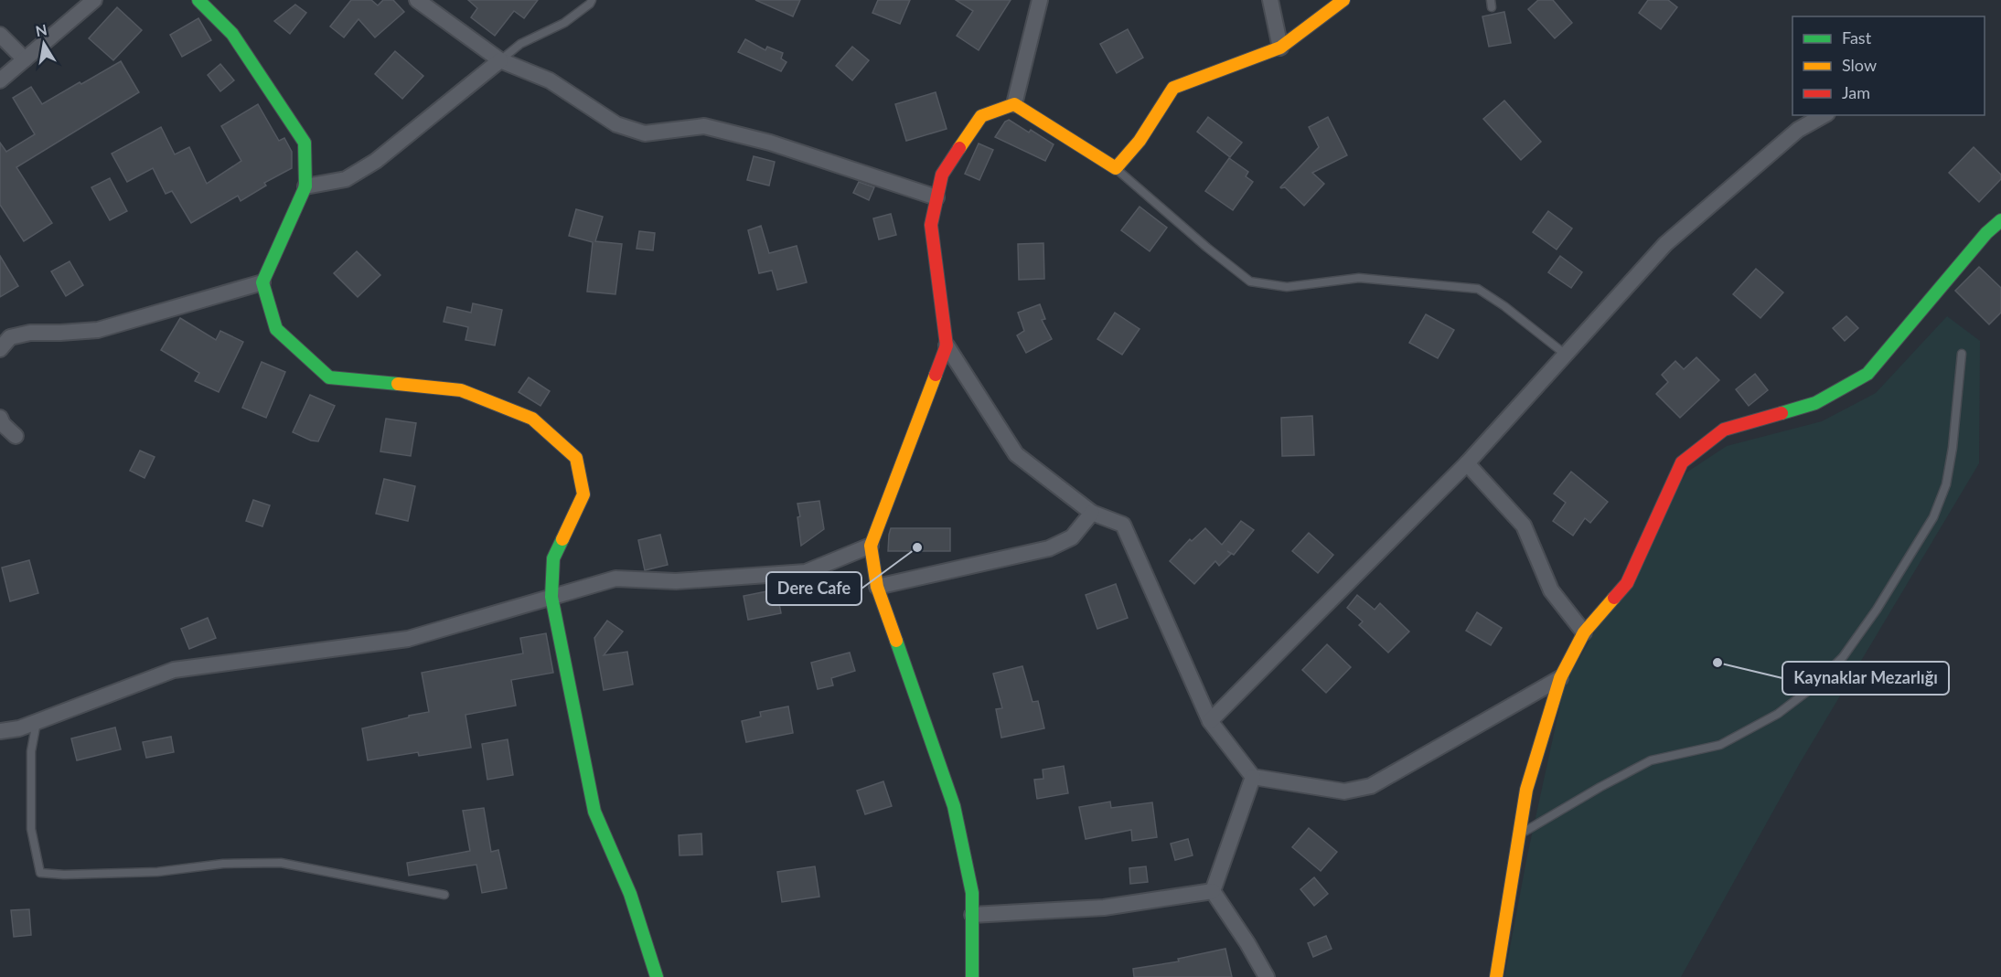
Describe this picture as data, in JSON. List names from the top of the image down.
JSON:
{
  "places": ["Dere Cafe", "Kaynaklar Mezarlığı"],
  "legend": ["Fast", "Slow", "Jam"],
  "north": "top"
}
